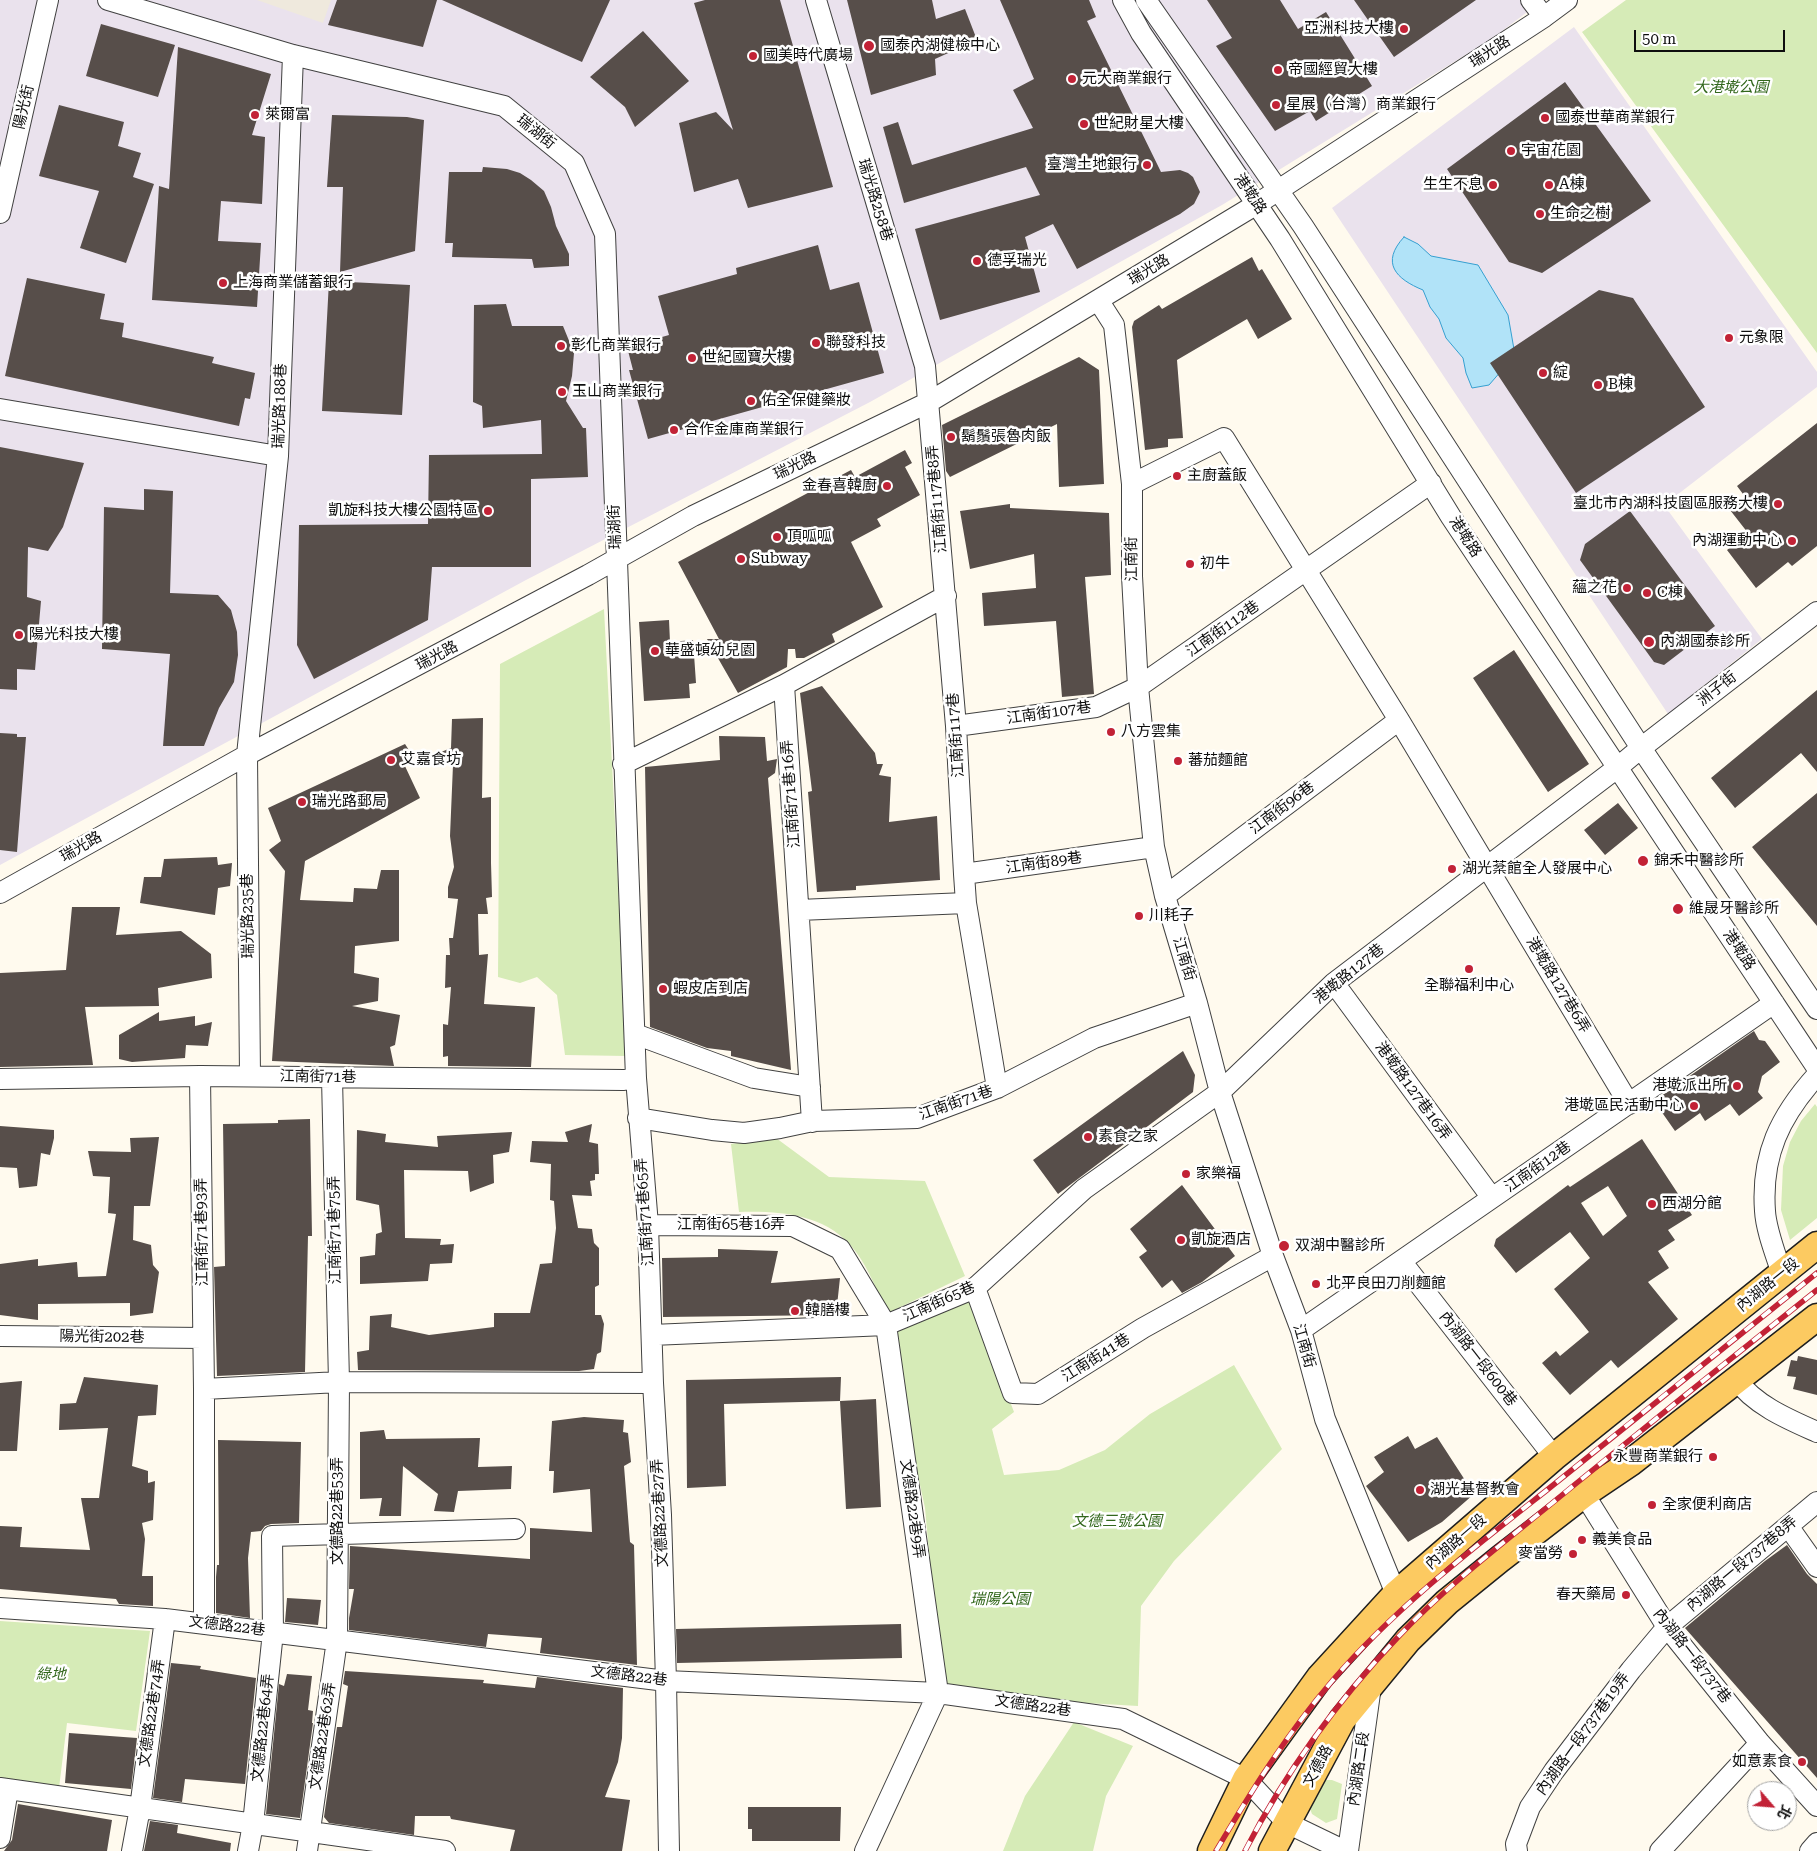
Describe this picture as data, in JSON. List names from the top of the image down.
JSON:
{
  "streets": {
    "main road": ["內湖路一段", "文德路"],
    "street": [
      "瑞光路",
      "陽光街",
      "瑞湖街",
      "港墘路",
      "瑞光路258巷",
      "瑞光路188巷",
      "江南街117巷8弄",
      "江南街",
      "江南街112巷",
      "洲子街",
      "江南街107巷",
      "江南街117巷",
      "江南街71巷16弄",
      "江南街96巷",
      "江南街89巷",
      "瑞光路235巷",
      "港墘路127巷",
      "港墘路127巷6弄",
      "江南街71巷",
      "港墘路127巷16弄",
      "江南街12巷",
      "江南街71巷65弄",
      "江南街65巷16弄",
      "江南街71巷75弄",
      "江南街71巷93弄",
      "江南街65巷",
      "陽光街202巷",
      "江南街41巷",
      "內湖路一段600巷",
      "文德路22巷9弄",
      "文德路22巷53弄",
      "文德路22巷27弄",
      "內湖路一段737巷8弄",
      "文德路22巷",
      "內湖路一段737巷",
      "文德路22巷74弄",
      "文德路22巷64弄",
      "內湖路一段737巷19弄",
      "文德路22巷62弄",
      "內湖路二段"
    ]
  },
  "crossings": [
    ["瑞光路", "瑞湖街"],
    ["瑞光路", "港墘路"],
    ["瑞光路", "瑞光路258巷"],
    ["瑞光路", "瑞光路188巷"],
    ["瑞光路", "江南街117巷8弄"],
    ["瑞光路", "江南街"],
    ["瑞光路", "瑞光路235巷"],
    ["瑞湖街", "瑞光路188巷"],
    ["港墘路", "江南街112巷"],
    ["港墘路", "洲子街"],
    ["港墘路", "港墘路127巷"],
    ["港墘路", "江南街12巷"],
    ["瑞光路258巷", "江南街117巷8弄"],
    ["瑞光路188巷", "瑞光路235巷"],
    ["江南街117巷8弄", "江南街117巷"],
    ["江南街", "江南街112巷"],
    ["江南街", "江南街107巷"],
    ["江南街", "江南街96巷"],
    ["江南街", "江南街89巷"],
    ["江南街", "港墘路127巷"],
    ["江南街", "江南街71巷"],
    ["江南街", "江南街12巷"],
    ["江南街", "內湖路一段"],
    ["江南街", "江南街65巷"],
    ["江南街", "江南街41巷"],
    ["江南街112巷", "江南街107巷"],
    ["洲子街", "港墘路127巷"],
    ["江南街107巷", "江南街117巷"],
    ["江南街117巷", "江南街89巷"],
    ["江南街71巷16弄", "江南街71巷"],
    ["瑞光路235巷", "江南街71巷"],
    ["港墘路127巷", "港墘路127巷6弄"],
    ["港墘路127巷", "港墘路127巷16弄"],
    ["港墘路127巷", "江南街65巷"],
    ["港墘路127巷6弄", "江南街12巷"],
    ["江南街71巷", "江南街71巷65弄"],
    ["江南街71巷", "江南街71巷75弄"],
    ["江南街71巷", "江南街71巷93弄"],
    ["港墘路127巷16弄", "江南街12巷"],
    ["江南街12巷", "內湖路一段600巷"],
    ["江南街71巷65弄", "江南街65巷16弄"],
    ["江南街71巷65弄", "江南街65巷"],
    ["江南街71巷65弄", "文德路22巷27弄"],
    ["江南街65巷16弄", "江南街65巷"],
    ["江南街65巷16弄", "文德路22巷9弄"],
    ["江南街71巷75弄", "文德路22巷53弄"],
    ["江南街71巷93弄", "陽光街202巷"],
    ["江南街71巷93弄", "文德路22巷"],
    ["內湖路一段", "內湖路一段600巷"],
    ["內湖路一段", "文德路22巷"],
    ["江南街65巷", "江南街41巷"],
    ["江南街65巷", "文德路22巷9弄"],
    ["江南街65巷", "文德路22巷27弄"],
    ["文德路22巷9弄", "文德路22巷"],
    ["文德路22巷53弄", "文德路22巷"],
    ["文德路22巷53弄", "文德路22巷64弄"],
    ["文德路22巷53弄", "文德路22巷62弄"],
    ["文德路22巷27弄", "文德路22巷"],
    ["內湖路一段737巷8弄", "內湖路一段737巷"],
    ["內湖路一段737巷8弄", "內湖路一段737巷19弄"],
    ["文德路22巷", "文德路22巷74弄"],
    ["文德路22巷", "文德路22巷64弄"],
    ["文德路22巷", "文德路22巷62弄"],
    ["內湖路一段737巷", "內湖路一段737巷19弄"],
    ["文德路", "內湖路二段"]
  ],
  "parks": [
    "大港墘公園",
    "文德三號公園",
    "瑞陽公園",
    "綠地"
  ],
  "places": [
    "亞洲科技大樓",
    "國泰內湖健檢中心",
    "國美時代廣場",
    "帝國經貿大樓",
    "元大商業銀行",
    "星展（台灣）商業銀行",
    "萊爾富",
    "國泰世華商業銀行",
    "世紀財星大樓",
    "宇宙花園",
    "臺灣土地銀行",
    "生生不息",
    "A棟",
    "生命之樹",
    "德孚瑞光",
    "上海商業儲蓄銀行",
    "元象限",
    "聯發科技",
    "彰化商業銀行",
    "世紀國寶大樓",
    "綻",
    "B棟",
    "玉山商業銀行",
    "佑全保健藥妝",
    "合作金庫商業銀行",
    "鬍鬚張魯肉飯",
    "主廚蓋飯",
    "金春喜韓廚",
    "臺北市內湖科技園區服務大樓",
    "凱旋科技大樓公園特區",
    "頂呱呱",
    "內湖運動中心",
    "Subway",
    "初牛",
    "蘊之花",
    "C棟",
    "陽光科技大樓",
    "內湖國泰診所",
    "華盛頓幼兒園",
    "八方雲集",
    "艾嘉食坊",
    "蕃茄麵館",
    "瑞光路郵局",
    "錦禾中醫診所",
    "湖光棻館全人發展中心",
    "維晟牙醫診所",
    "川耗子",
    "全聯福利中心",
    "蝦皮店到店",
    "港墘派出所",
    "港墘區民活動中心",
    "素食之家",
    "家樂福",
    "西湖分館",
    "凱旋酒店",
    "双湖中醫診所",
    "北平良田刀削麵館",
    "韓膳樓",
    "永豐商業銀行",
    "湖光基督教會",
    "全家便利商店",
    "義美食品",
    "麥當勞",
    "春天藥局",
    "如意素食"
  ],
  "scale_bar": "50 m",
  "north": "bottom right"
}
